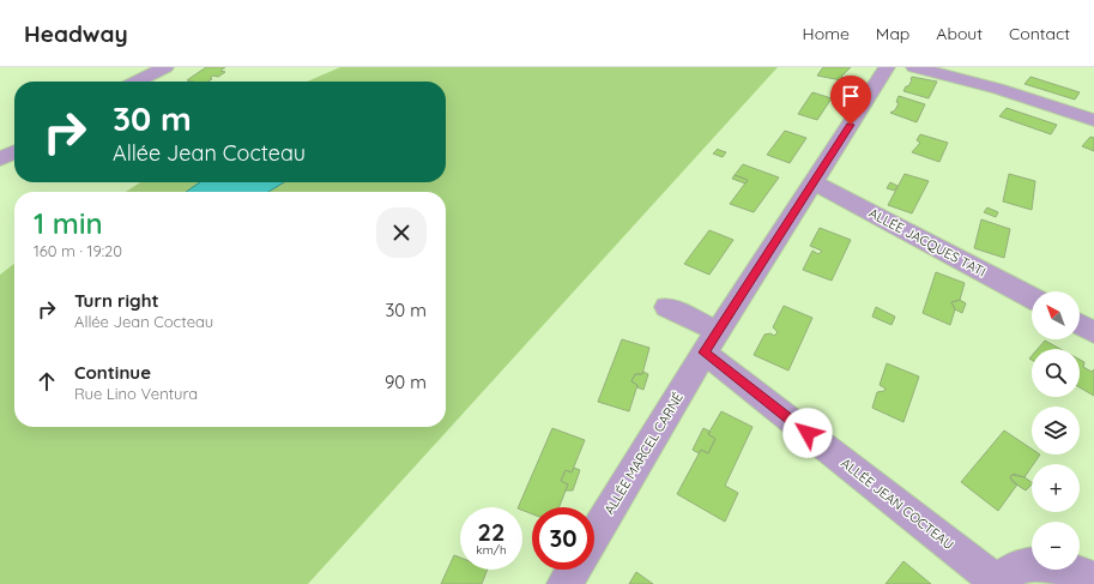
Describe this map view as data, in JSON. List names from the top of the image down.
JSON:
{
  "streets": {
    "street": ["ALLÉE JACQUES TATI", "ALLÉE MARCEL CARNÉ", "ALLÉE JEAN COCTEAU"]
  },
  "crossings": [
    ["ALLÉE MARCEL CARNÉ", "ALLÉE JEAN COCTEAU"]
  ],
  "north": "top left",
  "page": {
    "header": "Headway",
    "nav": [
      "Home",
      "Map",
      "About",
      "Contact"
    ],
    "turn": ["30 m", "Allée Jean Cocteau"],
    "heading": ["1 min", "160 m · 19:20"],
    "list": [
      {
        "name": "Turn right",
        "note": "Allée Jean Cocteau",
        "value": "30 m"
      },
      {
        "name": "Continue",
        "note": "Rue Lino Ventura",
        "value": "90 m"
      }
    ],
    "map_buttons": ["+", "−"],
    "speed": "22 km/h",
    "limit": "30"
  }
}
